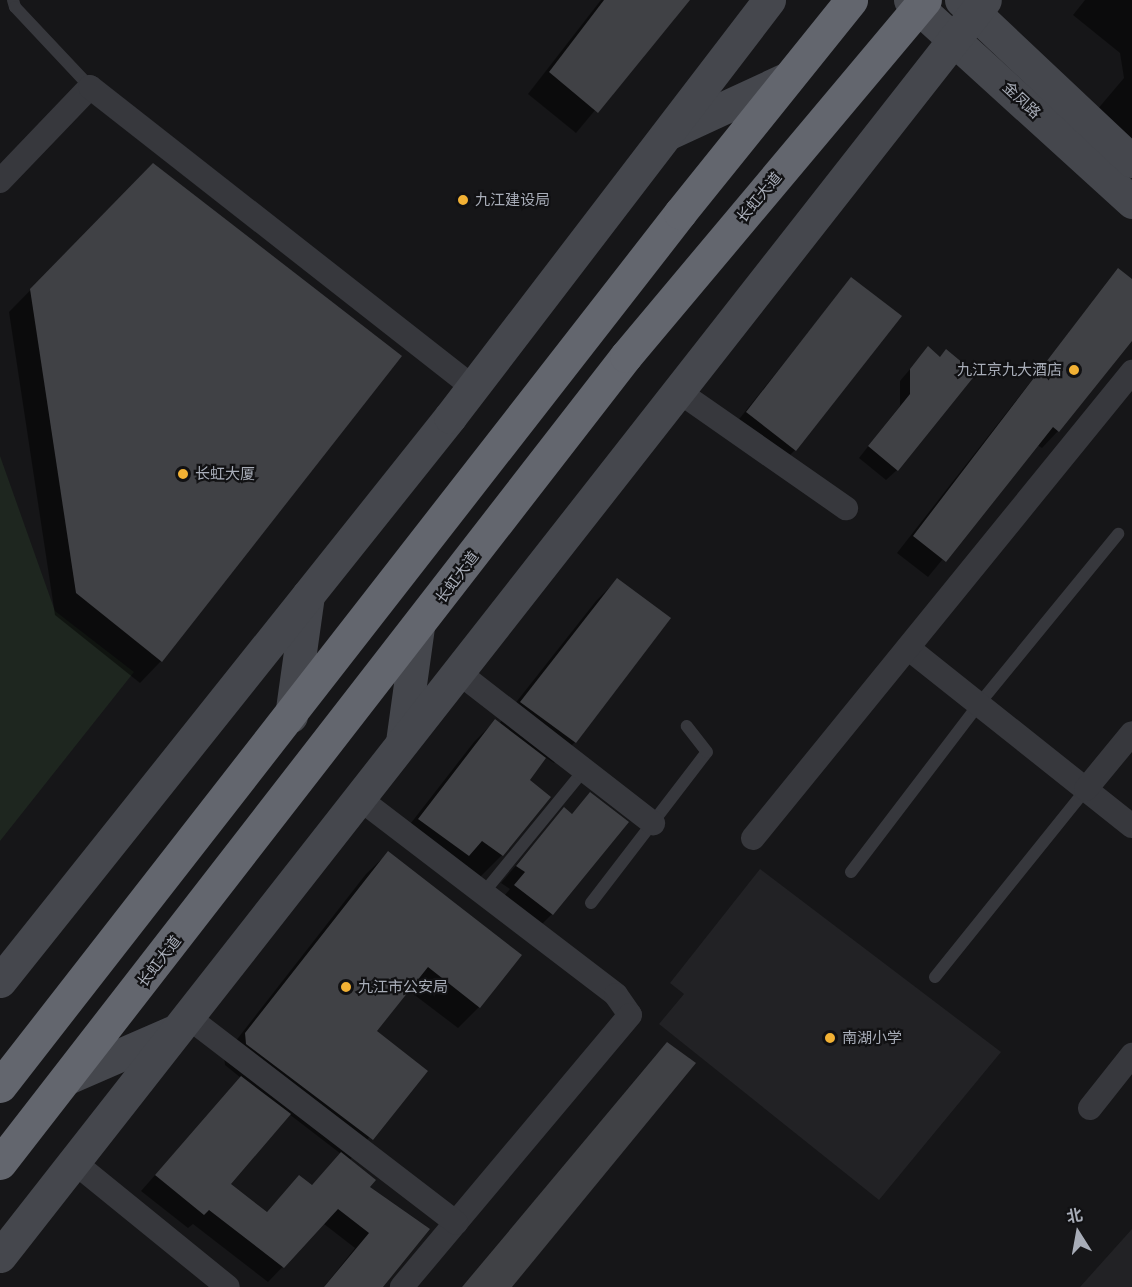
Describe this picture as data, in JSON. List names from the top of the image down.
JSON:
{
  "streets": {
    "highway": ["长虹大道"],
    "street": ["金凤路"]
  },
  "crossings": [
    ["金凤路", "长虹大道"]
  ],
  "places": [
    "九江建设局",
    "九江京九大酒店",
    "长虹大厦",
    "九江市公安局",
    "南湖小学"
  ],
  "north": "top"
}
